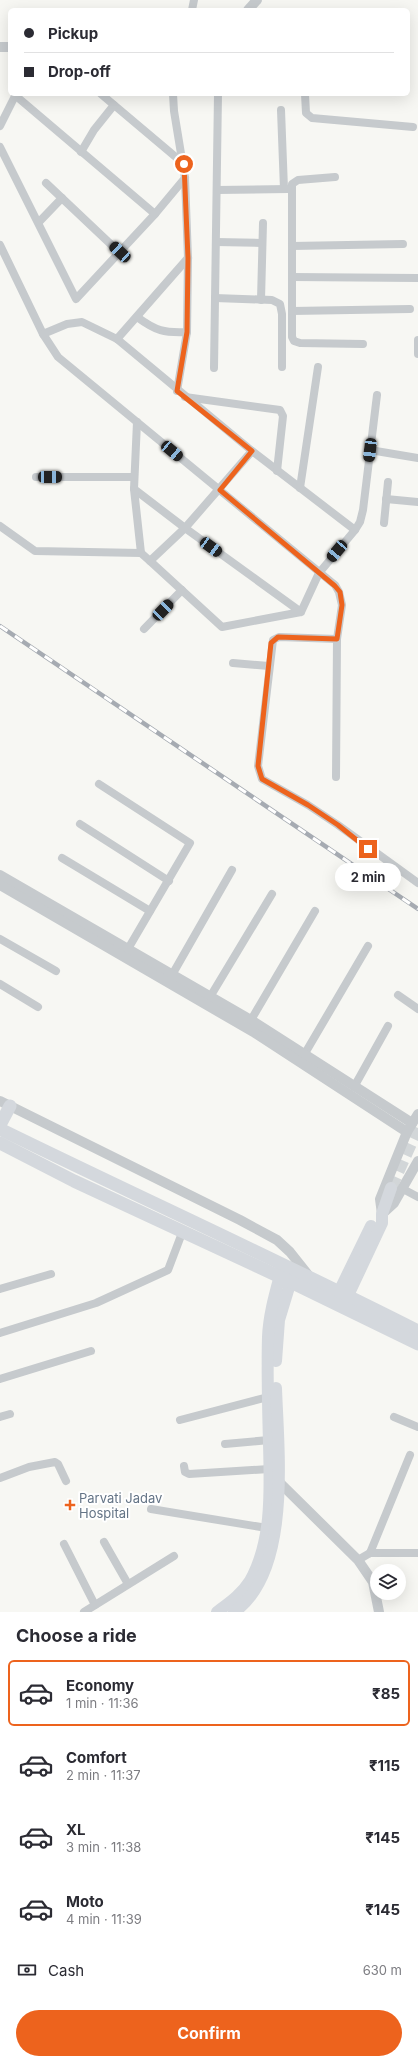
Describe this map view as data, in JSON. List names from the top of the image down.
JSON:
{
  "places": {
    "health": ["Parvati Jadav Hospital"]
  },
  "page": {
    "banner": ["Pickup", "Drop-off"],
    "bubble": "2 min",
    "heading": "Choose a ride",
    "list": [
      {
        "name": "Economy",
        "note": "1 min · 11:36",
        "value": "₹85"
      },
      {
        "name": "Comfort",
        "note": "2 min · 11:37",
        "value": "₹115"
      },
      {
        "name": "XL",
        "note": "3 min · 11:38",
        "value": "₹145"
      },
      {
        "name": "Moto",
        "note": "4 min · 11:39",
        "value": "₹145"
      }
    ],
    "pay": ["Cash", "630 m"],
    "buttons": "Confirm"
  }
}
